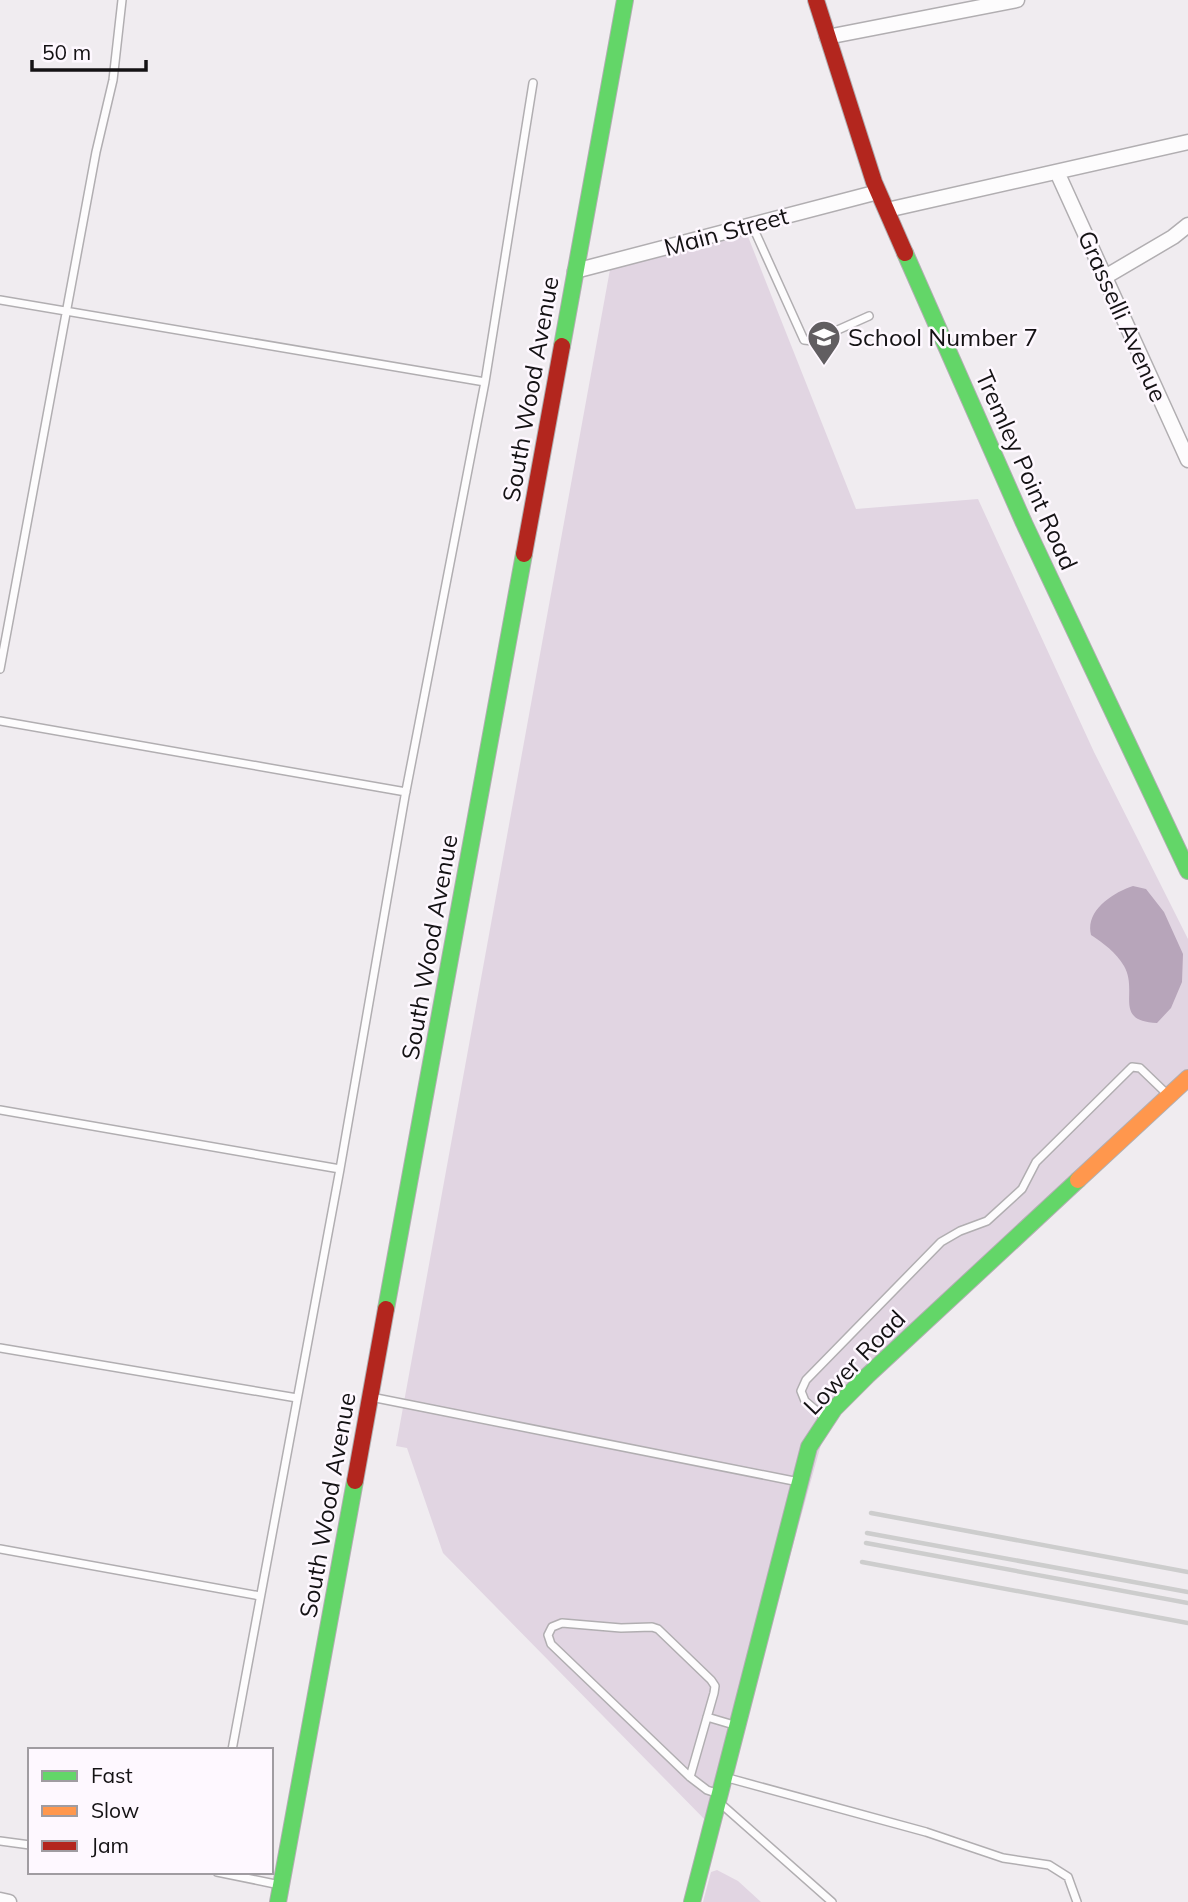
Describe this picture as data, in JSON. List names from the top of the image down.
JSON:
{
  "streets": {
    "street": [
      "Main Street",
      "Grasselli Avenue",
      "South Wood Avenue",
      "Tremley Point Road",
      "Lower Road"
    ]
  },
  "crossings": [
    ["Main Street", "South Wood Avenue"],
    ["Main Street", "Tremley Point Road"]
  ],
  "places": {
    "school or university": ["School Number 7"]
  },
  "legend": ["Fast", "Slow", "Jam"],
  "scale_bar": "50 m"
}
